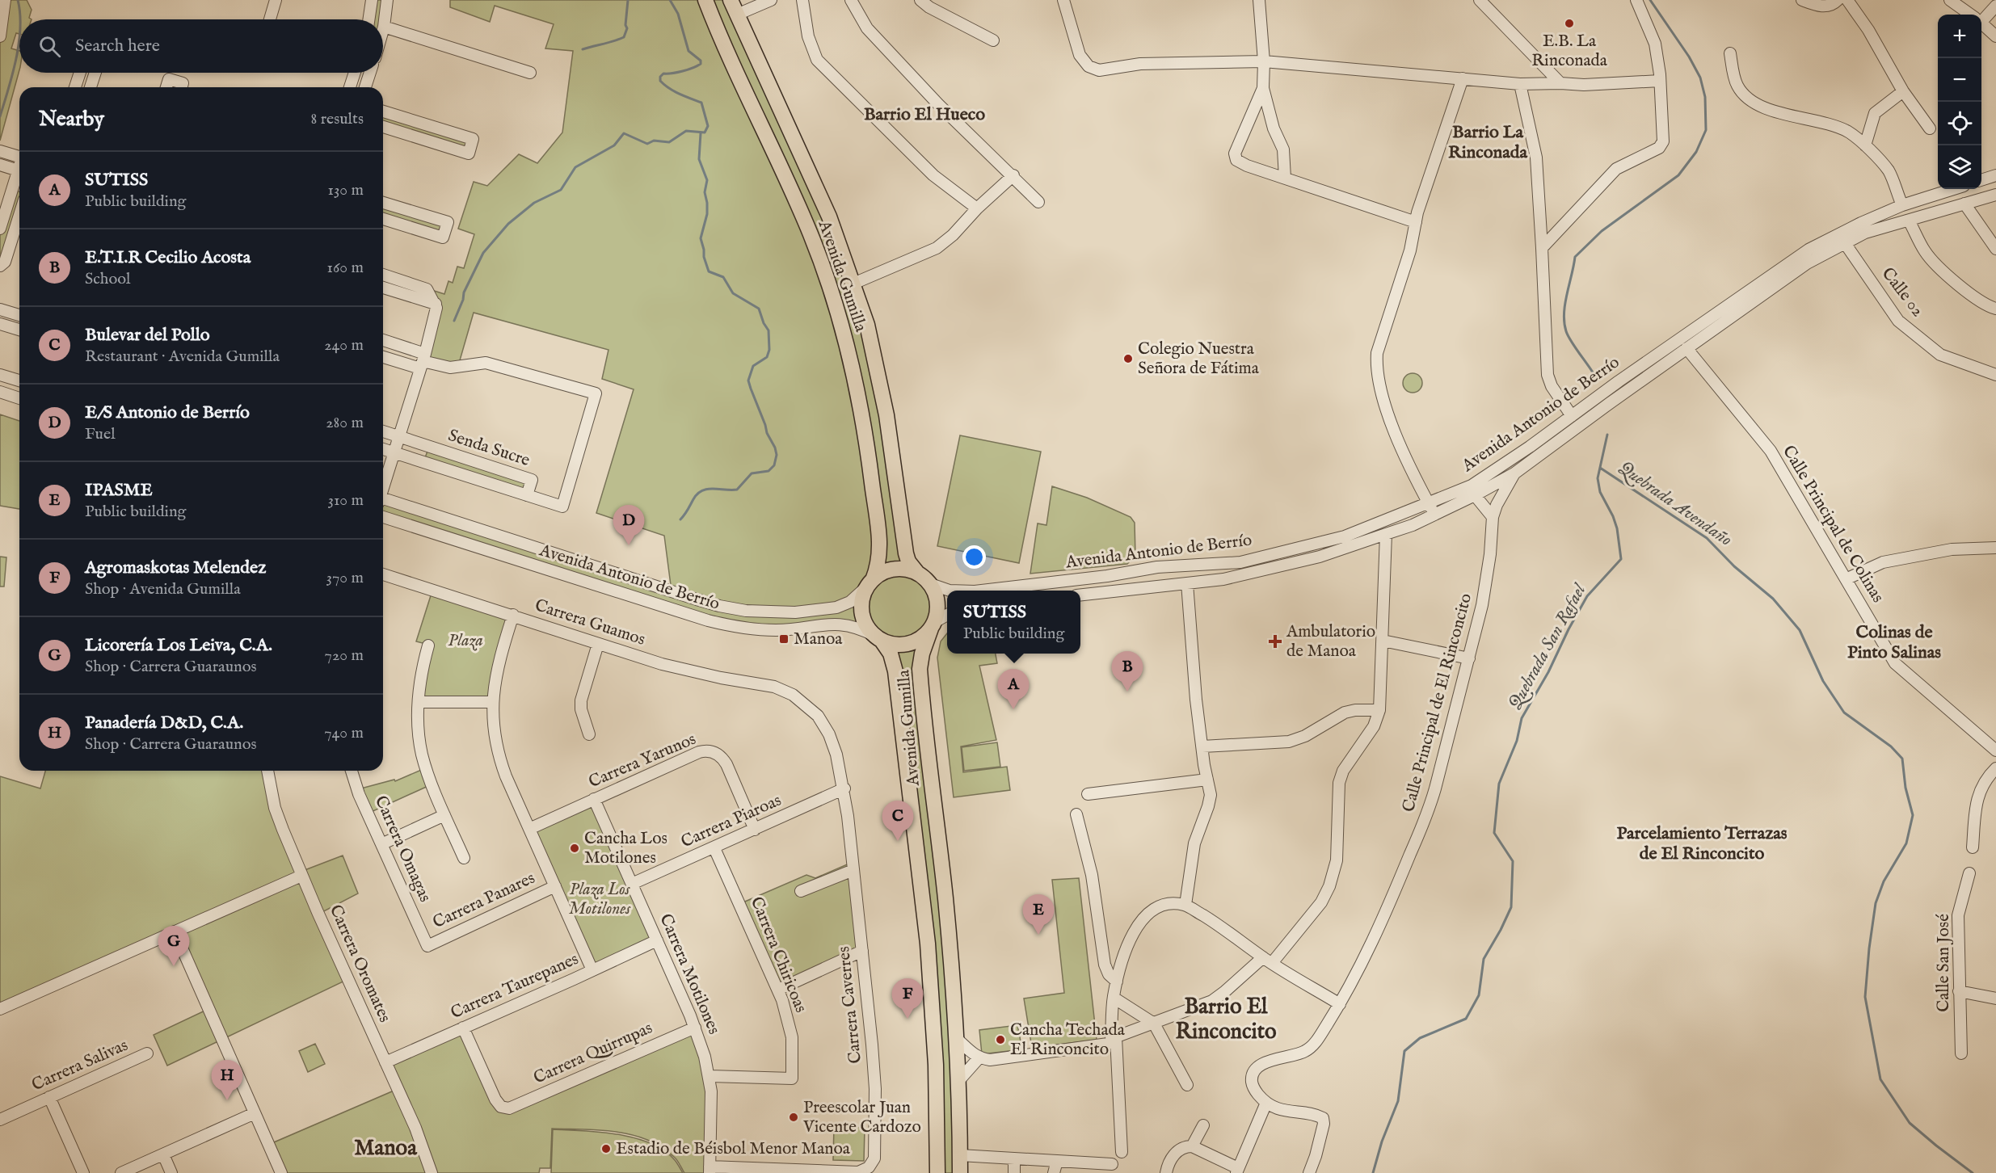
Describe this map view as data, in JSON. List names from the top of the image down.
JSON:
{
  "streets": {
    "main road": ["Avenida Gumilla"],
    "street": [
      "Calle 02",
      "Avenida Antonio de Berrío",
      "Senda Sucre",
      "Calle Principal de Colinas",
      "Carrera Guamos",
      "Calle Principal de El Rinconcito",
      "Carrera Yarunos",
      "Carrera Piaroas",
      "Carrera Omagas",
      "Carrera Panares",
      "Carrera Chiricoas",
      "Calle San José",
      "Carrera Oromates",
      "Carrera Motilones",
      "Carrera Taurepanes",
      "Carrera Caverres",
      "Carrera Quirrupas",
      "Carrera Salivas"
    ]
  },
  "crossings": [
    ["Avenida Gumilla", "Avenida Antonio de Berrío"],
    ["Calle 02", "Avenida Antonio de Berrío"],
    ["Avenida Antonio de Berrío", "Calle Principal de Colinas"],
    ["Avenida Antonio de Berrío", "Calle Principal de El Rinconcito"],
    ["Carrera Guamos", "Carrera Caverres"],
    ["Carrera Yarunos", "Carrera Piaroas"],
    ["Carrera Yarunos", "Carrera Motilones"],
    ["Carrera Piaroas", "Carrera Chiricoas"],
    ["Carrera Piaroas", "Carrera Motilones"],
    ["Carrera Piaroas", "Carrera Caverres"],
    ["Carrera Omagas", "Carrera Panares"],
    ["Carrera Chiricoas", "Carrera Motilones"],
    ["Carrera Oromates", "Carrera Taurepanes"],
    ["Carrera Motilones", "Carrera Taurepanes"],
    ["Carrera Motilones", "Carrera Caverres"],
    ["Carrera Motilones", "Carrera Quirrupas"],
    ["Carrera Taurepanes", "Carrera Quirrupas"]
  ],
  "districts": [
    "Barrio El Hueco",
    "Barrio La Rinconada",
    "Colinas de Pinto Salinas",
    "Parcelamiento Terrazas de El Rinconcito",
    "Barrio El Rinconcito",
    "Manoa"
  ],
  "water": ["Quebrada Avendaño", "Quebrada San Rafael"],
  "parks": ["Plaza", "Plaza Los Motilones"],
  "places": {
    "other": [
      "E.B. La Rinconada",
      "Colegio Nuestra Señora de Fátima",
      "Cancha Los Motilones",
      "Cancha Techada El Rinconcito",
      "Preescolar Juan Vicente Cardozo",
      "Estadio de Béisbol Menor Manoa"
    ],
    "transit": ["Manoa"],
    "health": ["Ambulatorio de Manoa"]
  },
  "page": {
    "map_buttons": ["+", "−"],
    "search": "Search here",
    "heading": ["Nearby", "8 results"],
    "list": [
      {
        "mark": "A",
        "name": "SUTISS",
        "note": "Public building",
        "value": "130 m"
      },
      {
        "mark": "B",
        "name": "E.T.I.R Cecilio Acosta",
        "note": "School",
        "value": "160 m"
      },
      {
        "mark": "C",
        "name": "Bulevar del Pollo",
        "note": "Restaurant · Avenida Gumilla",
        "value": "240 m"
      },
      {
        "mark": "D",
        "name": "E/S Antonio de Berrío",
        "note": "Fuel",
        "value": "280 m"
      },
      {
        "mark": "E",
        "name": "IPASME",
        "note": "Public building",
        "value": "310 m"
      },
      {
        "mark": "F",
        "name": "Agromaskotas Melendez",
        "note": "Shop · Avenida Gumilla",
        "value": "370 m"
      },
      {
        "mark": "G",
        "name": "Licorería Los Leiva, C.A.",
        "note": "Shop · Carrera Guaraunos",
        "value": "720 m"
      },
      {
        "mark": "H",
        "name": "Panadería D&D, C.A.",
        "note": "Shop · Carrera Guaraunos",
        "value": "740 m"
      }
    ],
    "pins": [
      "D",
      "B",
      "A",
      "C",
      "E",
      "G",
      "F",
      "H"
    ],
    "popup": ["SUTISS", "Public building"]
  }
}
